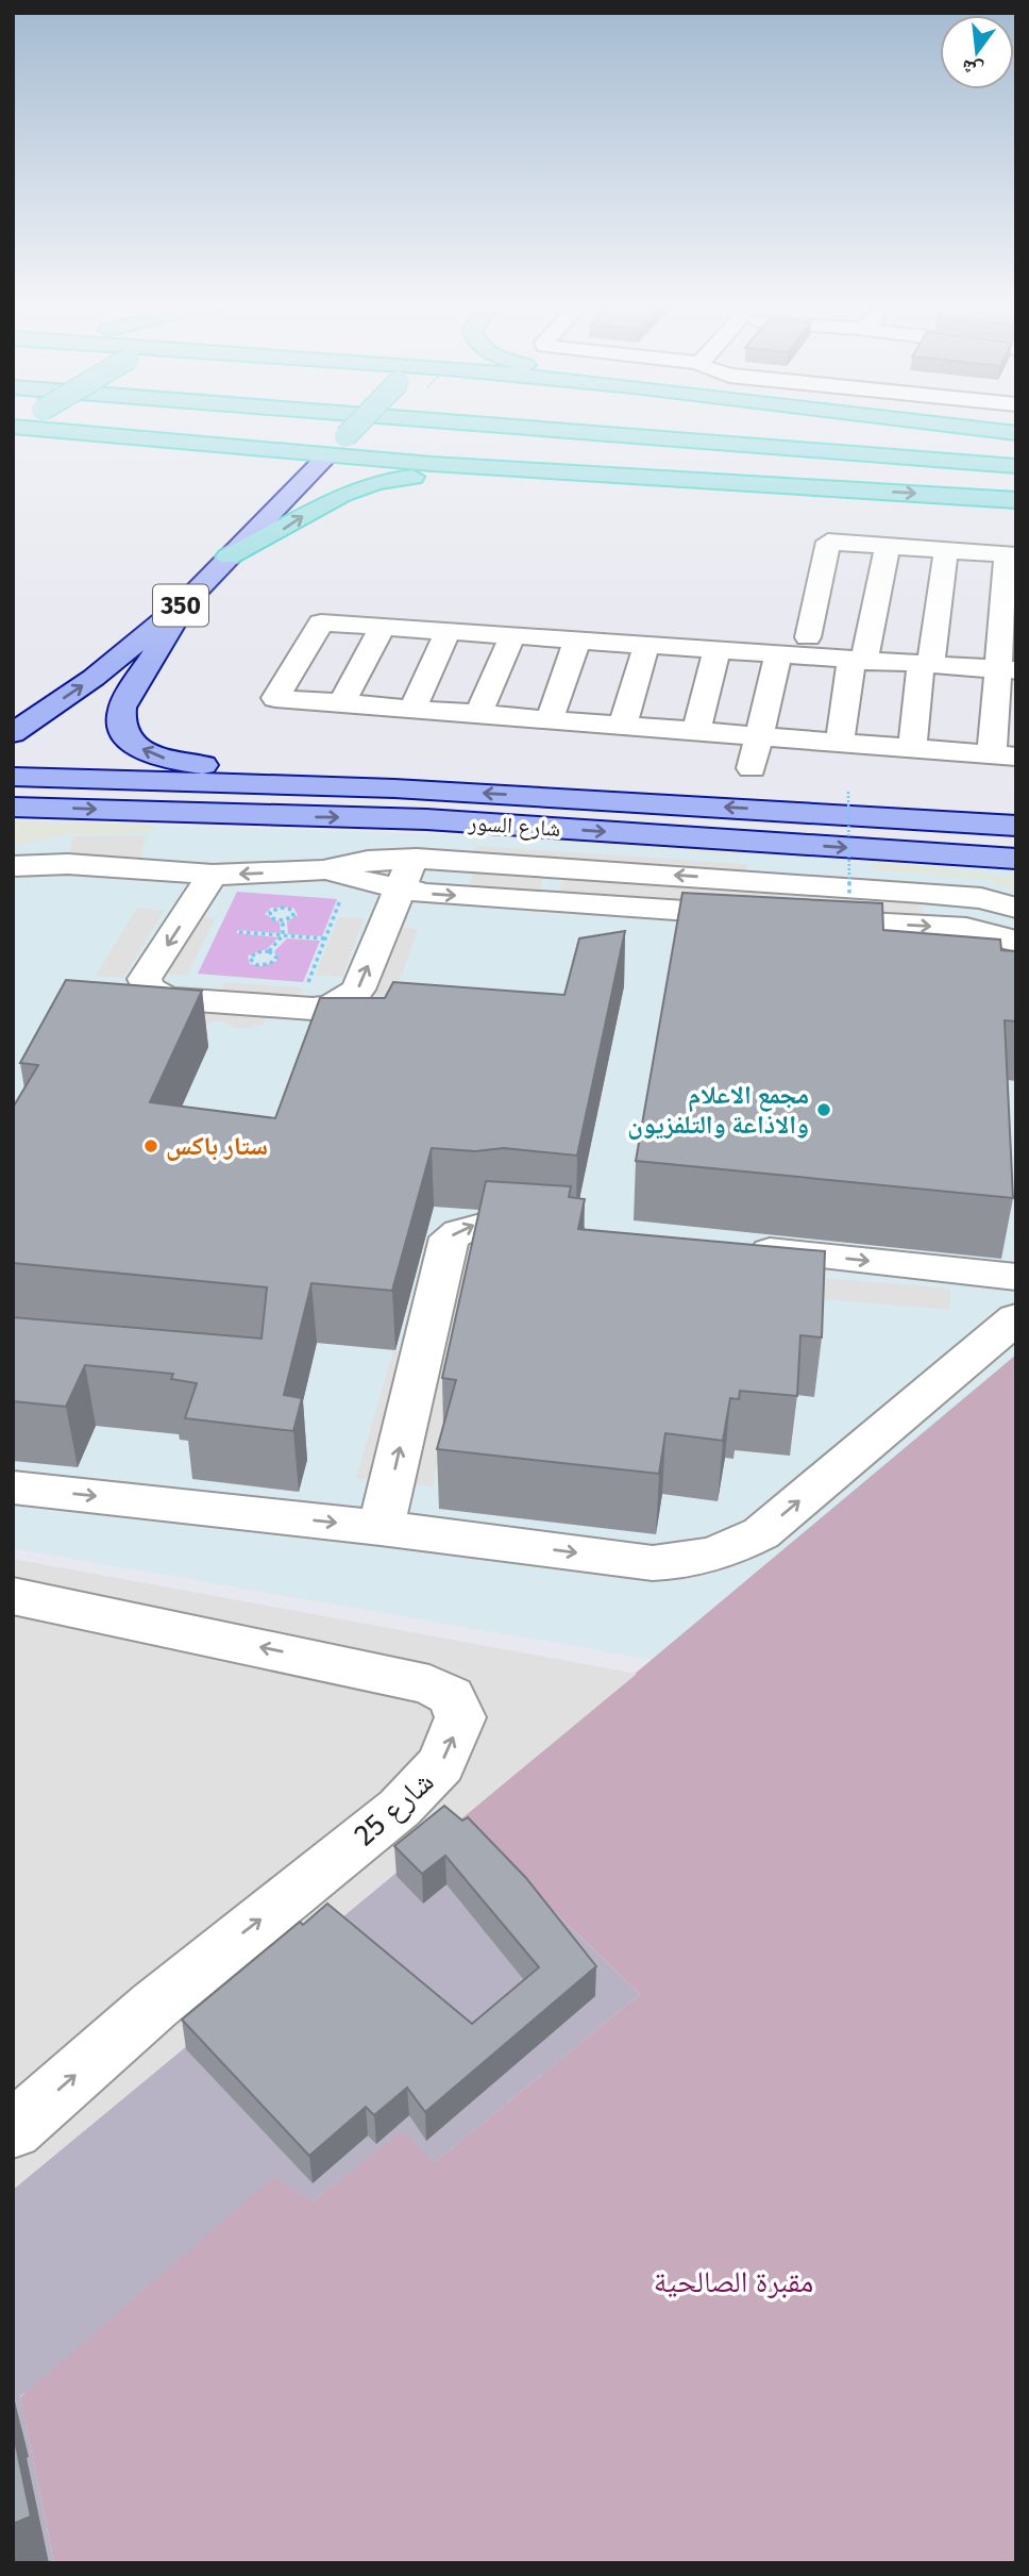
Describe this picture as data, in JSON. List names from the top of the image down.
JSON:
{
  "streets": {
    "main road": ["350", "شارع السور"],
    "street": ["شارع 25"]
  },
  "parks": ["مقبرة الصالحية"],
  "places": ["مجمع الاعلام والاذاعة والتلفزيون", "ستار باكس"],
  "north": "bottom"
}
